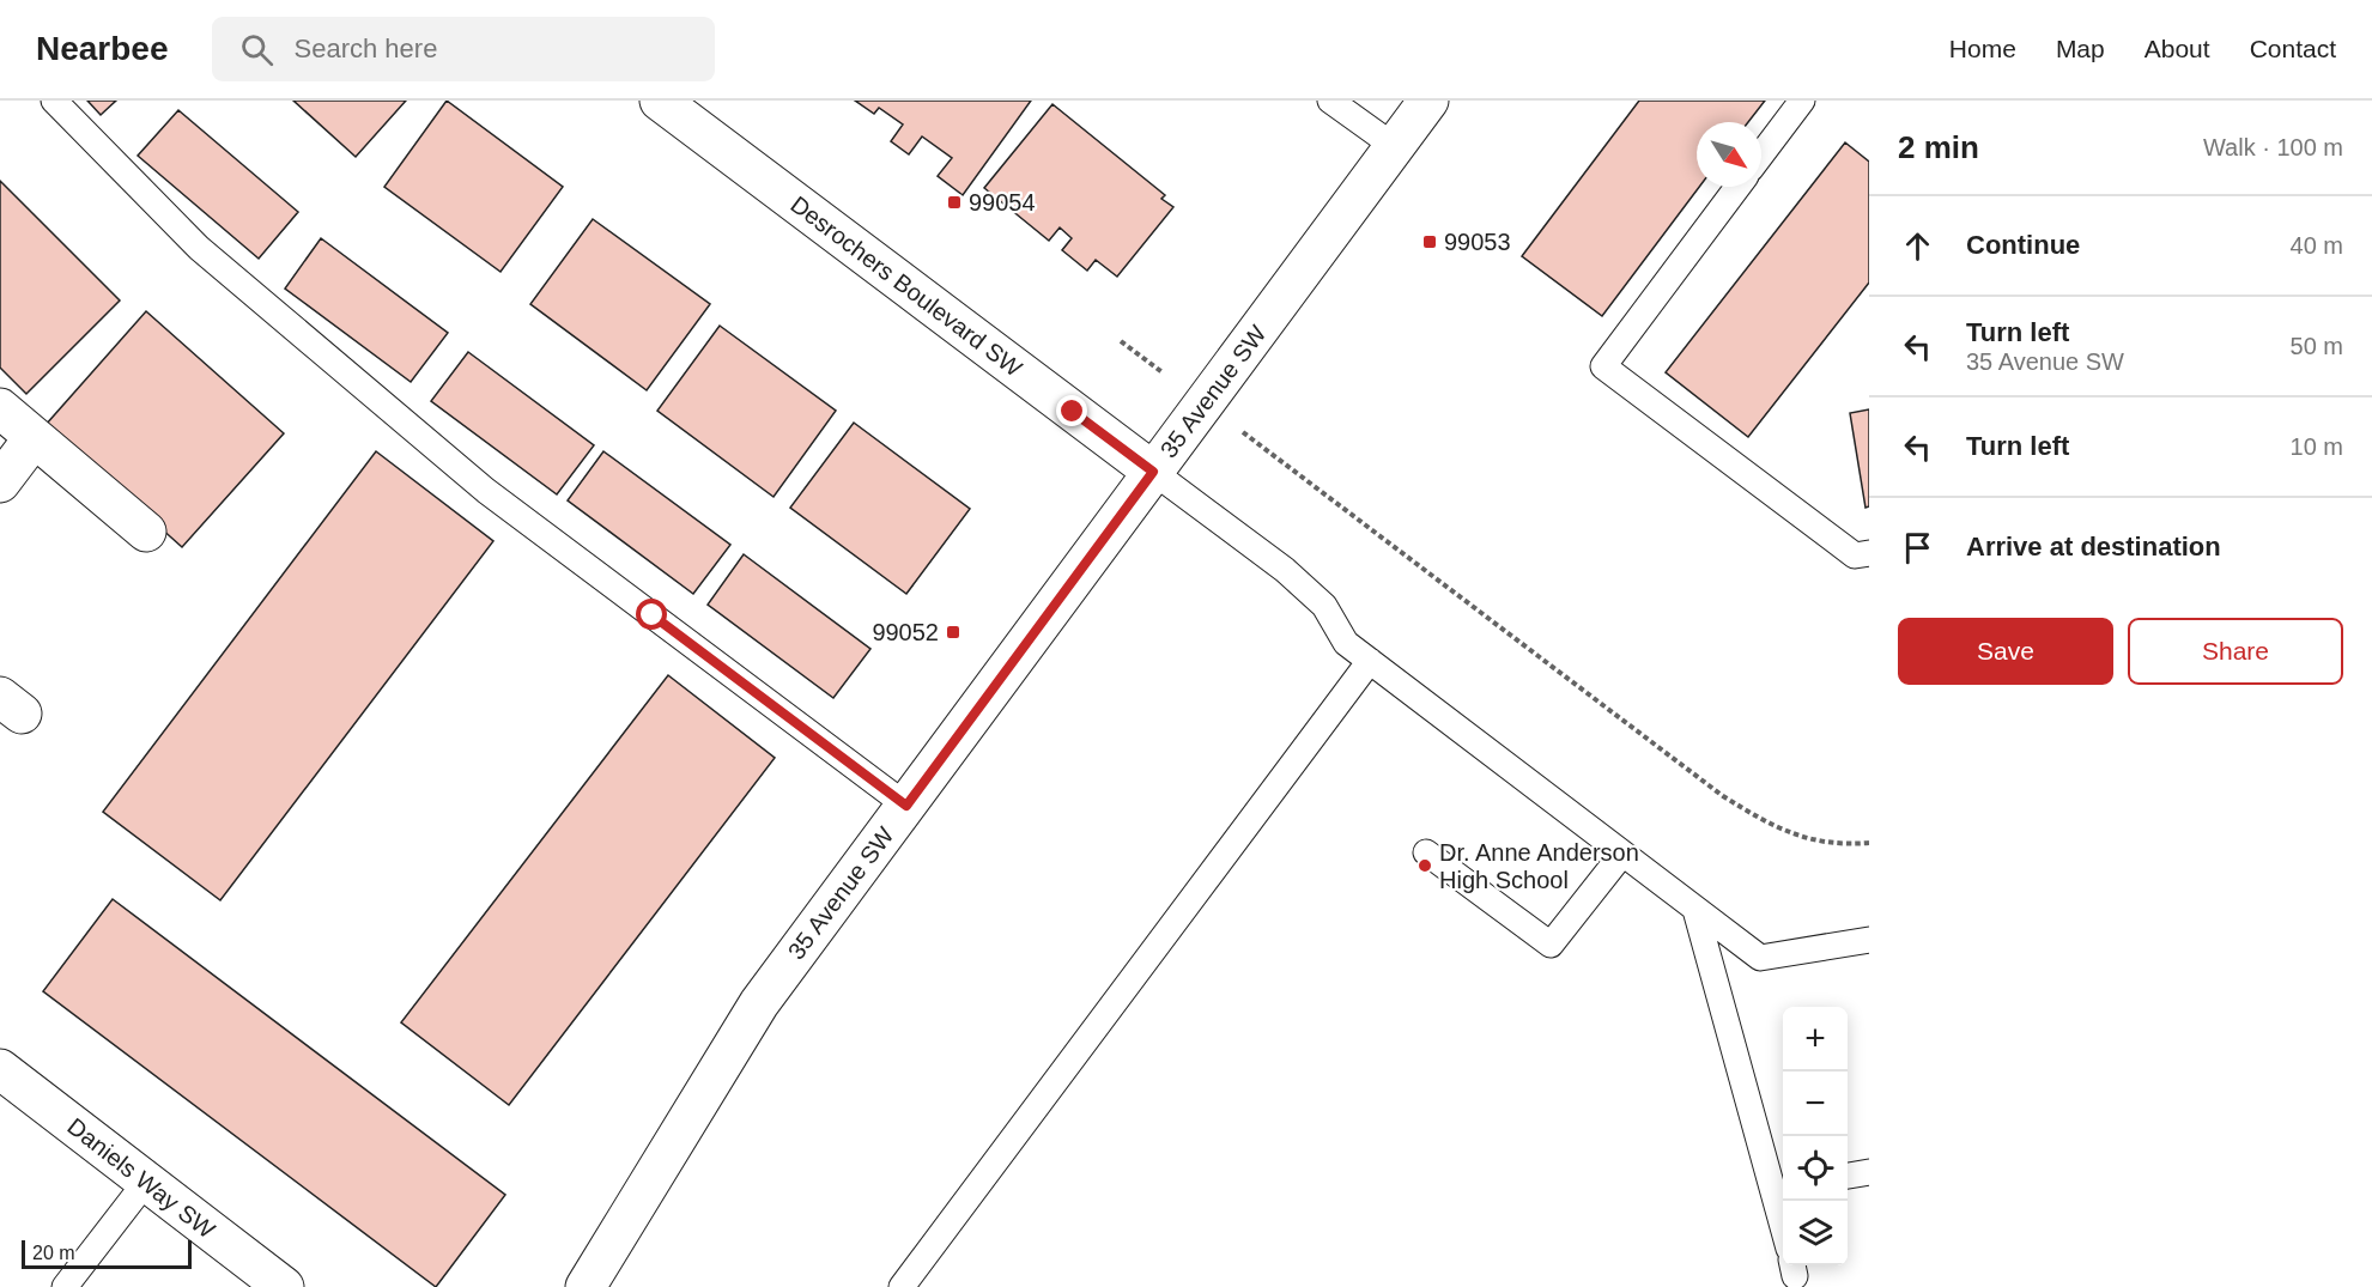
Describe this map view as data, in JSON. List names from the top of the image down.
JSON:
{
  "streets": {
    "street": ["Desrochers Boulevard SW", "35 Avenue SW", "Daniels Way SW"]
  },
  "crossings": [
    ["Desrochers Boulevard SW", "35 Avenue SW"]
  ],
  "places": {
    "transit": ["99054", "99053", "99052"],
    "other": ["Dr. Anne Anderson High School"]
  },
  "scale_bar": "20 m",
  "north": "bottom right",
  "page": {
    "header": "Nearbee",
    "search": "Search here",
    "nav": [
      "Home",
      "Map",
      "About",
      "Contact"
    ],
    "heading": ["2 min", "Walk · 100 m"],
    "list": [
      ["Continue", "40 m"],
      ["Turn left", "35 Avenue SW", "50 m"],
      ["Turn left", "10 m"],
      "Arrive at destination"
    ],
    "buttons": ["Save", "Share"],
    "map_buttons": ["+", "−"],
    "scale": "20 m"
  }
}
